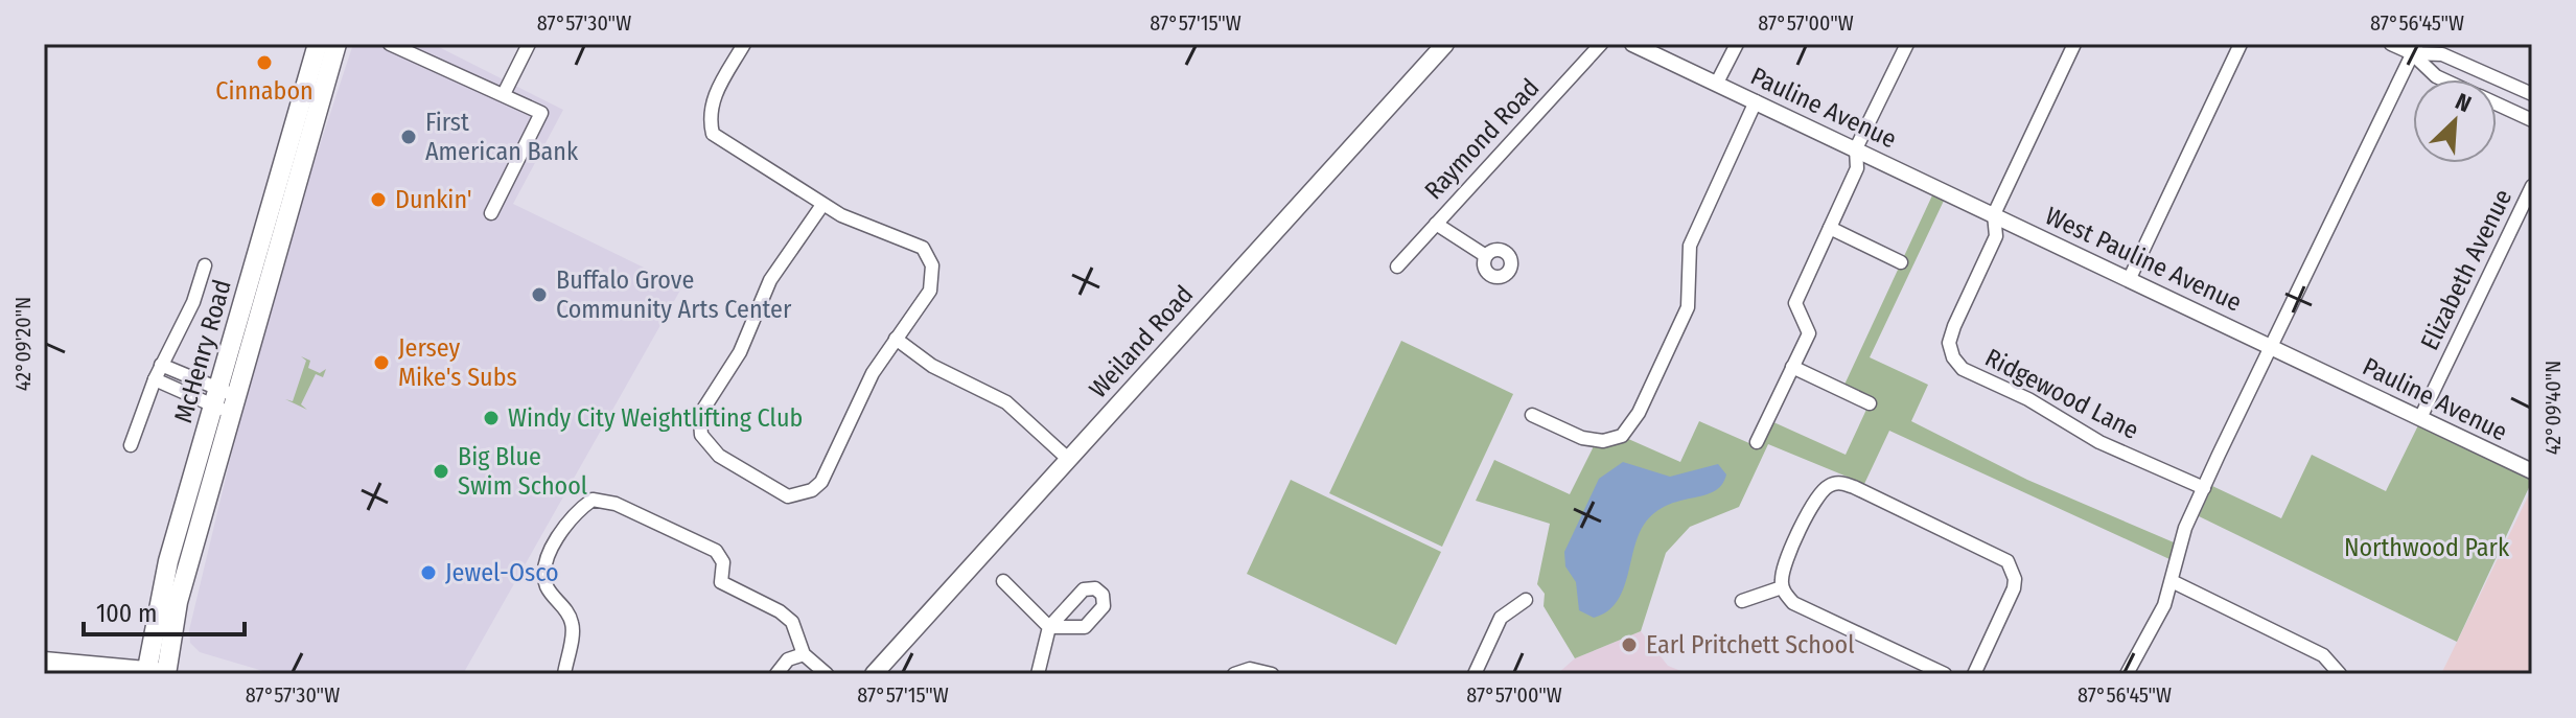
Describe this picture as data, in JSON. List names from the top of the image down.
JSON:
{
  "streets": {
    "main road": ["Weiland Road", "McHenry Road"],
    "street": [
      "Pauline Avenue",
      "Raymond Road",
      "West Pauline Avenue",
      "Elizabeth Avenue",
      "Ridgewood Lane"
    ]
  },
  "crossings": [
    ["Pauline Avenue", "West Pauline Avenue"],
    ["Pauline Avenue", "Elizabeth Avenue"],
    ["Pauline Avenue", "Ridgewood Lane"],
    ["West Pauline Avenue", "Ridgewood Lane"]
  ],
  "parks": ["Northwood Park"],
  "places": [
    "Cinnabon",
    "First American Bank",
    "Dunkin'",
    "Buffalo Grove Community Arts Center",
    "Jersey Mike's Subs",
    "Windy City Weightlifting Club",
    "Big Blue Swim School",
    "Jewel-Osco",
    "Earl Pritchett School"
  ],
  "scale_bar": "100 m",
  "north": "top right",
  "coordinates": [
    "87°57'30\"W",
    "87°57'15\"W",
    "87°57'00\"W",
    "87°56'45\"W",
    "42°09'20\"N",
    "42°09'40\"N"
  ]
}
